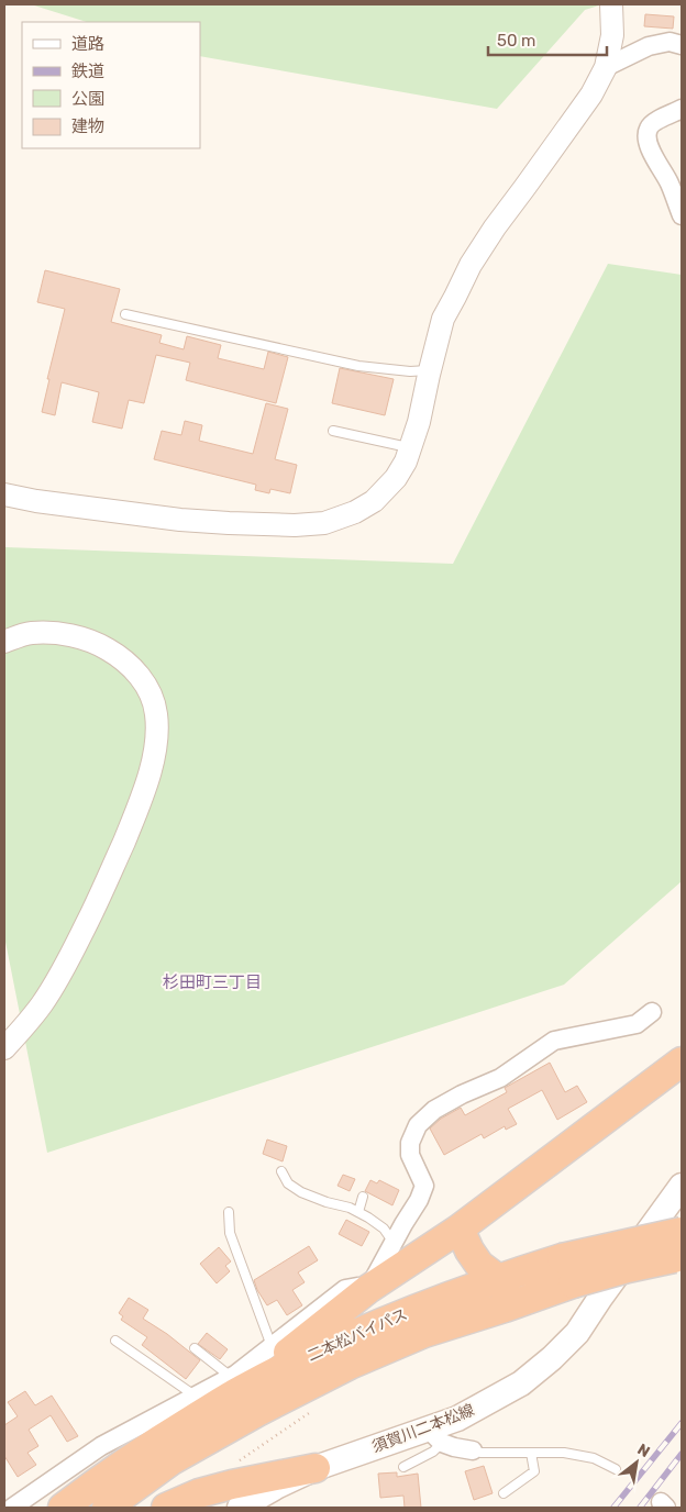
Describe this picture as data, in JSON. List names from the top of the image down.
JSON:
{
  "streets": {
    "highway": ["二本松バイパス"],
    "main road": ["須賀川二本松線"]
  },
  "districts": ["杉田町三丁目"],
  "legend": [
    "道路",
    "鉄道",
    "公園",
    "建物"
  ],
  "scale_bar": "50 m",
  "north": "top right"
}
